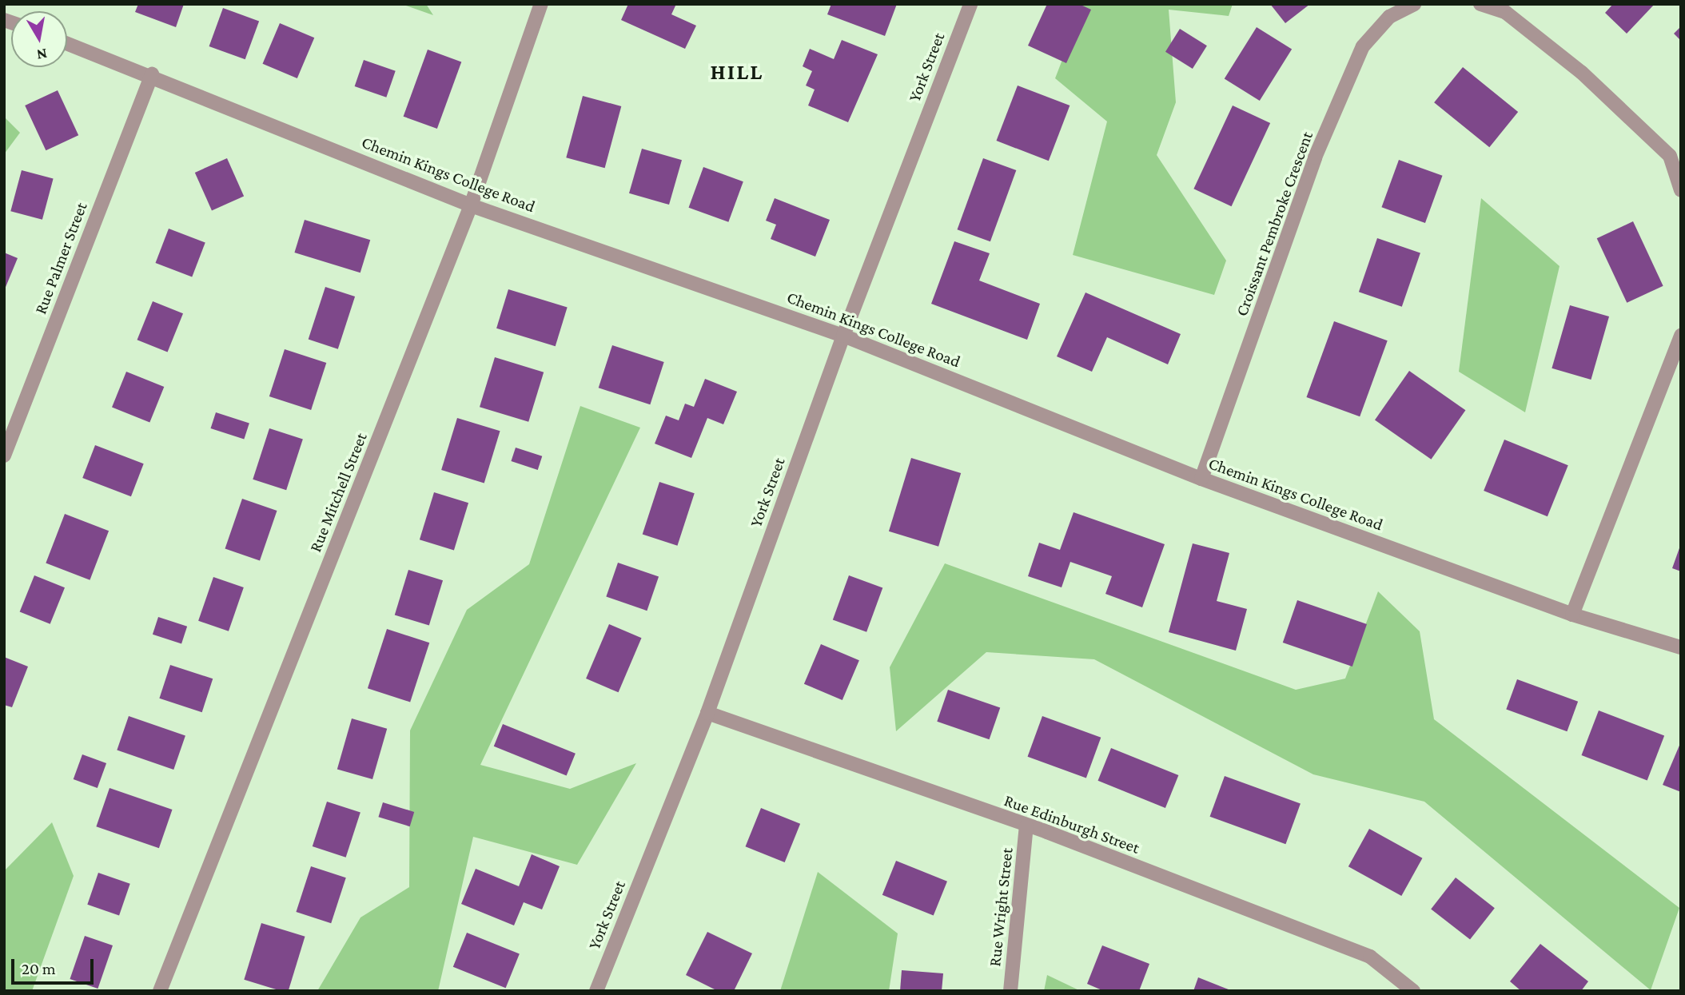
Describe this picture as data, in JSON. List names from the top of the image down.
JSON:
{
  "streets": {
    "street": [
      "York Street",
      "Chemin Kings College Road",
      "Croissant Pembroke Crescent",
      "Rue Palmer Street",
      "Rue Mitchell Street",
      "Rue Edinburgh Street",
      "Rue Wright Street"
    ]
  },
  "crossings": [
    ["York Street", "Chemin Kings College Road"],
    ["York Street", "Rue Edinburgh Street"],
    ["Chemin Kings College Road", "Croissant Pembroke Crescent"],
    ["Chemin Kings College Road", "Rue Palmer Street"],
    ["Chemin Kings College Road", "Rue Mitchell Street"],
    ["Rue Edinburgh Street", "Rue Wright Street"]
  ],
  "districts": ["HILL"],
  "scale_bar": "20 m",
  "north": "bottom"
}
